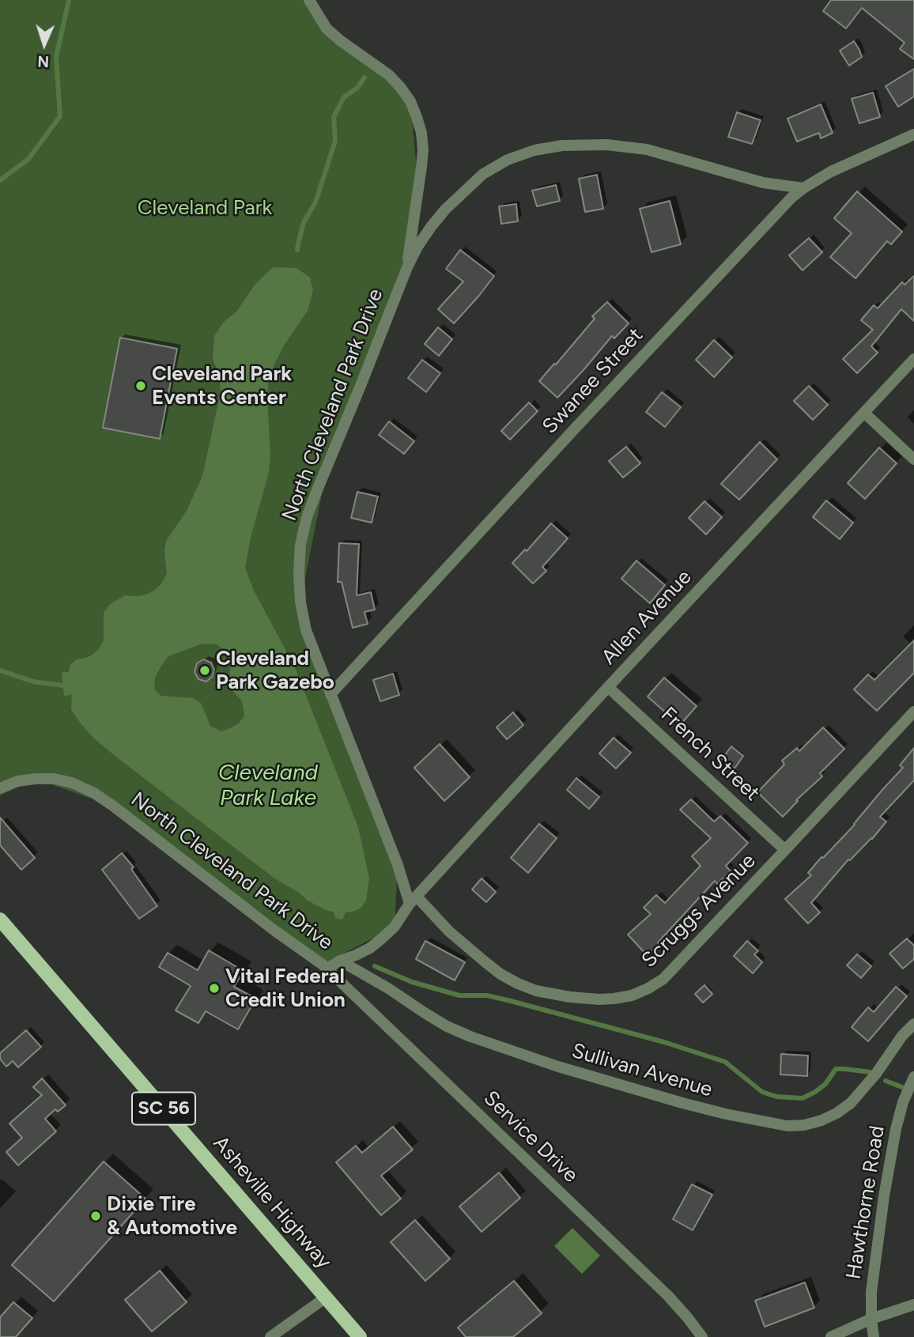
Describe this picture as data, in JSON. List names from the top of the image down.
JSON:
{
  "streets": {
    "main road": ["SC 56", "Asheville Highway"],
    "street": [
      "Swanee Street",
      "North Cleveland Park Drive",
      "Allen Avenue",
      "French Street",
      "Scruggs Avenue",
      "Sullivan Avenue",
      "Service Drive",
      "Hawthorne Road"
    ]
  },
  "crossings": [
    ["Swanee Street", "North Cleveland Park Drive"],
    ["North Cleveland Park Drive", "Allen Avenue"],
    ["North Cleveland Park Drive", "Scruggs Avenue"],
    ["North Cleveland Park Drive", "Sullivan Avenue"],
    ["North Cleveland Park Drive", "Service Drive"],
    ["Allen Avenue", "French Street"],
    ["Allen Avenue", "Scruggs Avenue"],
    ["French Street", "Scruggs Avenue"]
  ],
  "water": ["Cleveland Park Lake"],
  "parks": ["Cleveland Park"],
  "places": [
    "Cleveland Park Events Center",
    "Cleveland Park Gazebo",
    "Vital Federal Credit Union",
    "Dixie Tire & Automotive"
  ],
  "north": "bottom"
}
